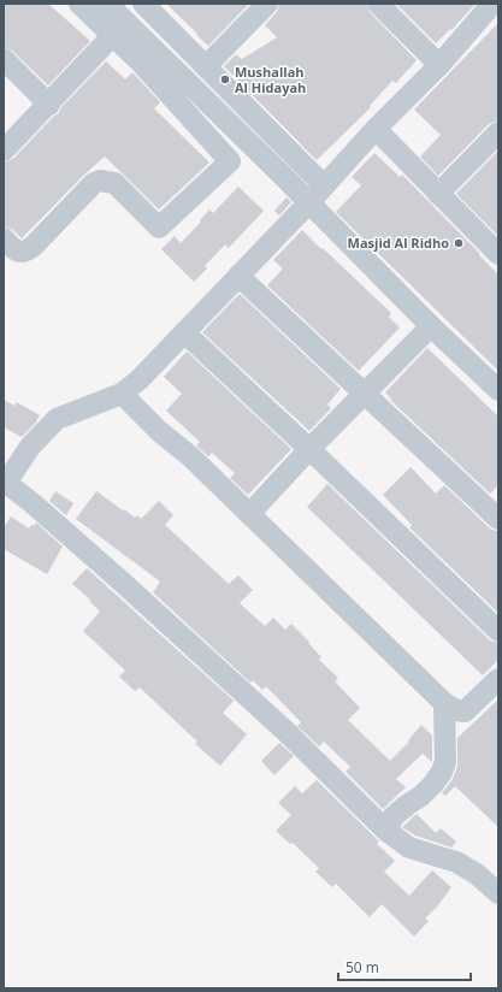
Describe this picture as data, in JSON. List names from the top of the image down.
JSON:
{
  "places": ["Mushallah Al Hidayah", "Masjid Al Ridho"],
  "scale_bar": "50 m"
}
